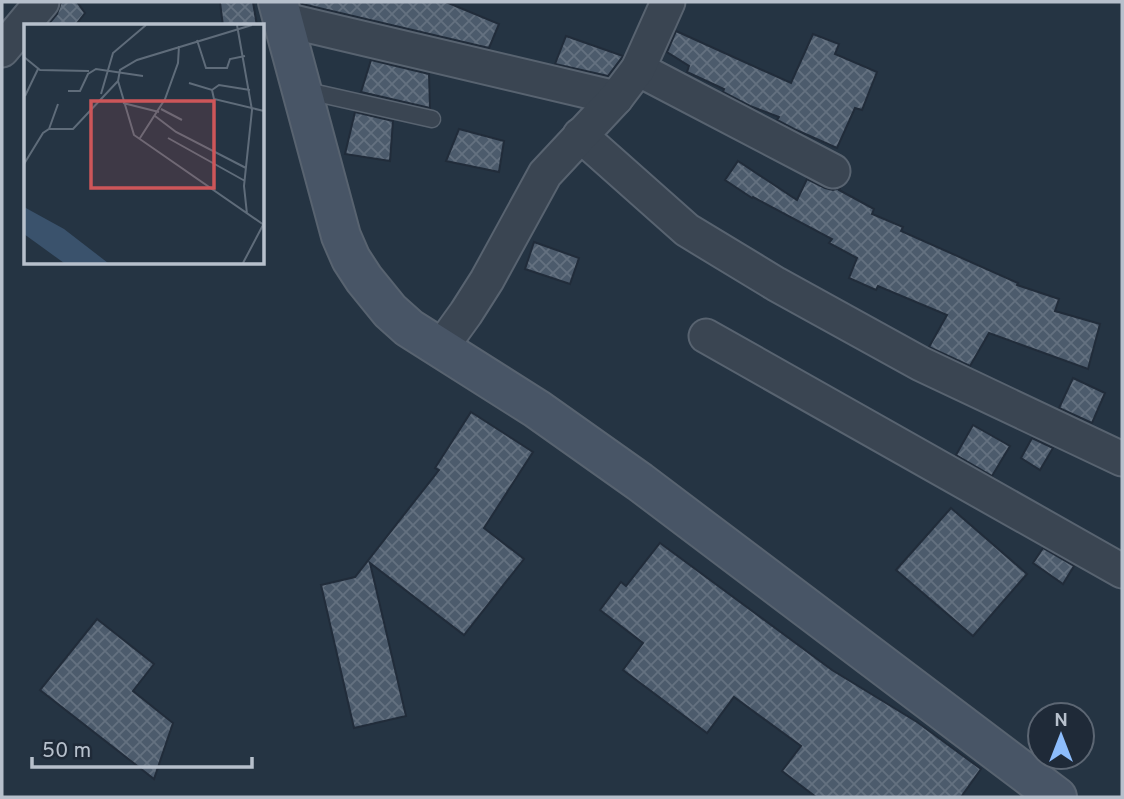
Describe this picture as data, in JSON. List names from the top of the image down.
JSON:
{
  "scale_bar": "50 m",
  "north": "top"
}
